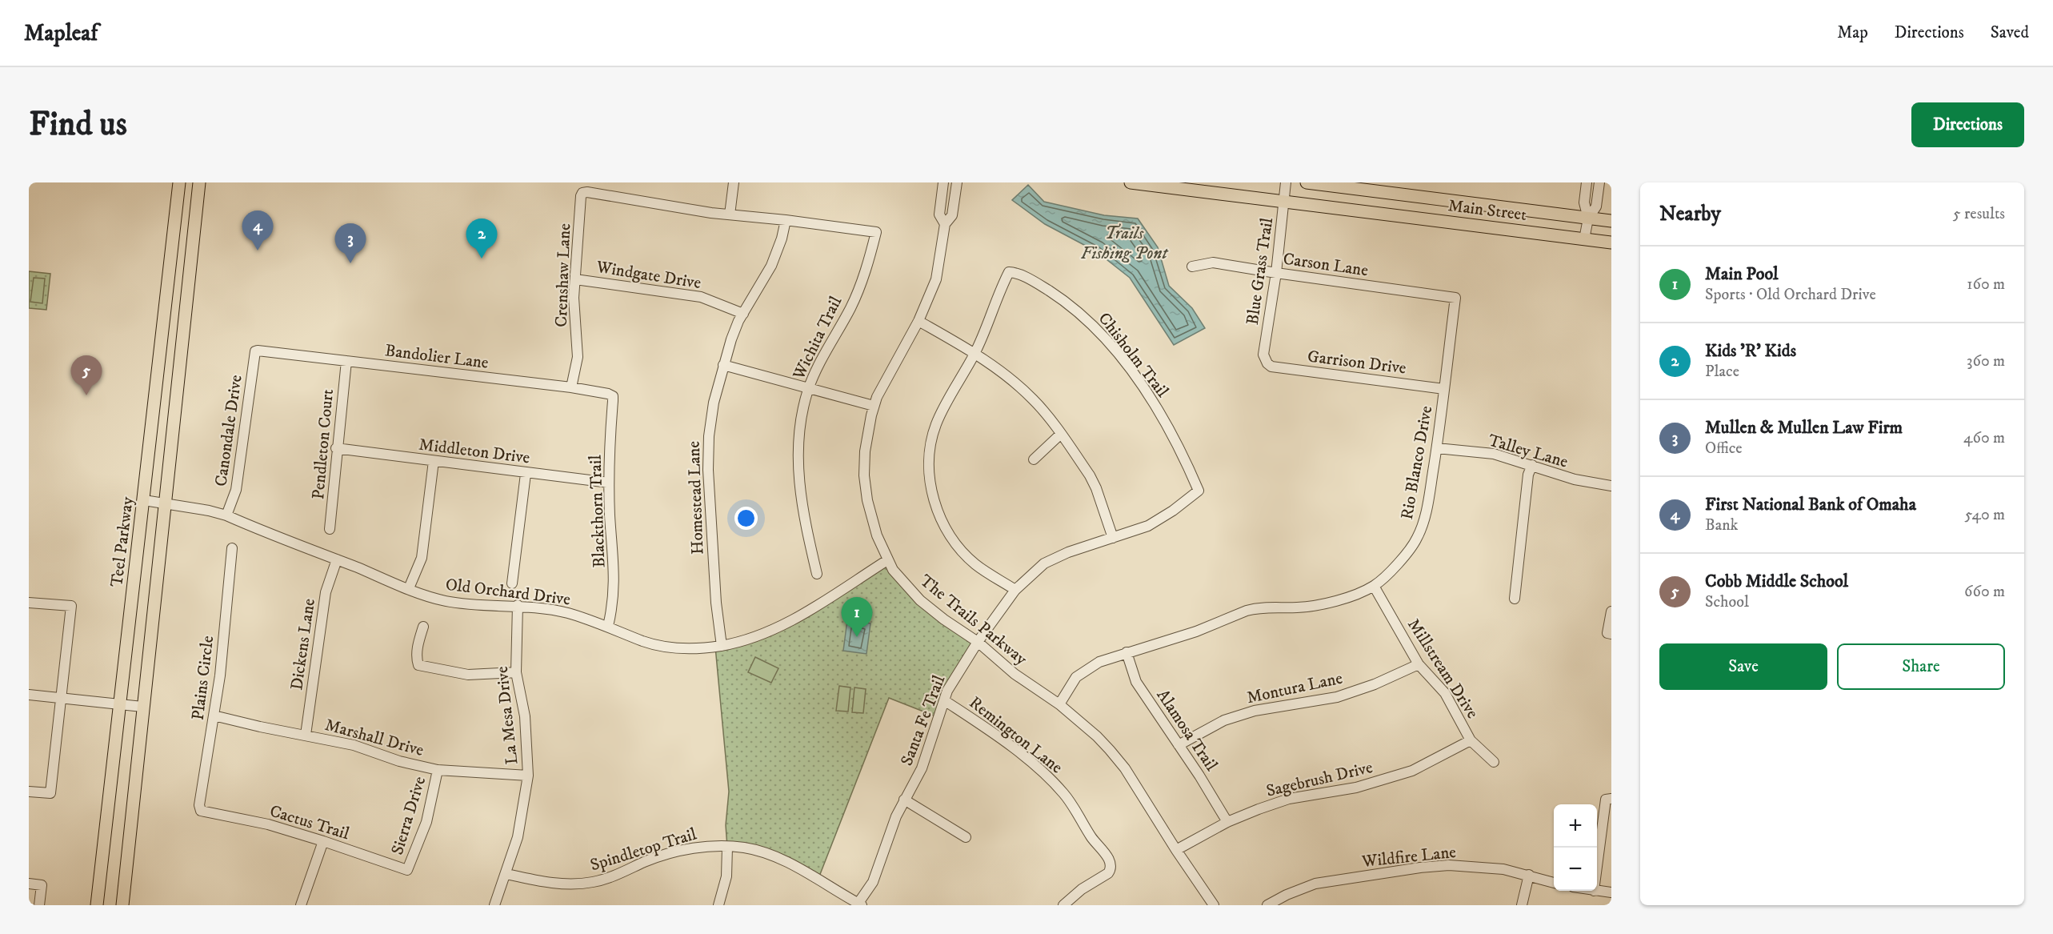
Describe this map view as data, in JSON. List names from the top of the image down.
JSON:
{
  "streets": {
    "main road": ["Main Street", "Teel Parkway"],
    "street": [
      "Carson Lane",
      "Blue Grass Trail",
      "Windgate Drive",
      "Crenshaw Lane",
      "Wichita Trail",
      "Chisholm Trail",
      "Bandolier Lane",
      "Garrison Drive",
      "Canondale Drive",
      "Pendleton Court",
      "Middleton Drive",
      "Talley Lane",
      "Rio Blanco Drive",
      "Homestead Lane",
      "Blackthorn Trail",
      "Old Orchard Drive",
      "The Trails Parkway",
      "Dickens Lane",
      "Millstream Drive",
      "Plains Circle",
      "Montura Lane",
      "La Mesa Drive",
      "Santa Fe Trail",
      "Alamosa Trail",
      "Remington Lane",
      "Marshall Drive",
      "Sagebrush Drive",
      "Sierra Drive",
      "Cactus Trail",
      "Spindletop Trail",
      "Wildfire Lane"
    ]
  },
  "crossings": [
    ["Main Street", "Blue Grass Trail"],
    ["Carson Lane", "Blue Grass Trail"],
    ["Carson Lane", "Rio Blanco Drive"],
    ["Blue Grass Trail", "Garrison Drive"],
    ["Windgate Drive", "Crenshaw Lane"],
    ["Windgate Drive", "Homestead Lane"],
    ["Crenshaw Lane", "Bandolier Lane"],
    ["Wichita Trail", "Homestead Lane"],
    ["Chisholm Trail", "Santa Fe Trail"],
    ["Bandolier Lane", "Canondale Drive"],
    ["Bandolier Lane", "Pendleton Court"],
    ["Bandolier Lane", "Blackthorn Trail"],
    ["Garrison Drive", "Rio Blanco Drive"],
    ["Canondale Drive", "Old Orchard Drive"],
    ["Pendleton Court", "Middleton Drive"],
    ["Middleton Drive", "Blackthorn Trail"],
    ["Talley Lane", "Rio Blanco Drive"],
    ["Rio Blanco Drive", "The Trails Parkway"],
    ["Rio Blanco Drive", "Millstream Drive"],
    ["Rio Blanco Drive", "Alamosa Trail"],
    ["Homestead Lane", "Old Orchard Drive"],
    ["Blackthorn Trail", "Old Orchard Drive"],
    ["Teel Parkway", "Old Orchard Drive"],
    ["Old Orchard Drive", "The Trails Parkway"],
    ["Old Orchard Drive", "Dickens Lane"],
    ["Old Orchard Drive", "La Mesa Drive"],
    ["The Trails Parkway", "Santa Fe Trail"],
    ["The Trails Parkway", "Sagebrush Drive"],
    ["Dickens Lane", "Marshall Drive"],
    ["Millstream Drive", "Montura Lane"],
    ["Millstream Drive", "Sagebrush Drive"],
    ["Plains Circle", "Marshall Drive"],
    ["Plains Circle", "Cactus Trail"],
    ["Montura Lane", "Alamosa Trail"],
    ["La Mesa Drive", "Marshall Drive"],
    ["La Mesa Drive", "Spindletop Trail"],
    ["Santa Fe Trail", "Remington Lane"],
    ["Santa Fe Trail", "Spindletop Trail"],
    ["Alamosa Trail", "Sagebrush Drive"],
    ["Marshall Drive", "Sierra Drive"],
    ["Sierra Drive", "Cactus Trail"]
  ],
  "water": ["Trails Fishing Pont"],
  "page": {
    "header": "Mapleaf",
    "nav": ["Map", "Directions", "Saved"],
    "buttons": [
      "Directions",
      ["Save", "Share"]
    ],
    "title": "Find us",
    "heading": ["Nearby", "5 results"],
    "pins": [
      "4",
      "2",
      "3",
      "5",
      "1"
    ],
    "list": [
      {
        "mark": "1",
        "name": "Main Pool",
        "note": "Sports · Old Orchard Drive",
        "value": "160 m"
      },
      {
        "mark": "2",
        "name": "Kids 'R' Kids",
        "note": "Place",
        "value": "360 m"
      },
      {
        "mark": "3",
        "name": "Mullen & Mullen Law Firm",
        "note": "Office",
        "value": "460 m"
      },
      {
        "mark": "4",
        "name": "First National Bank of Omaha",
        "note": "Bank",
        "value": "540 m"
      },
      {
        "mark": "5",
        "name": "Cobb Middle School",
        "note": "School",
        "value": "660 m"
      }
    ],
    "map_buttons": ["+", "−"]
  }
}
